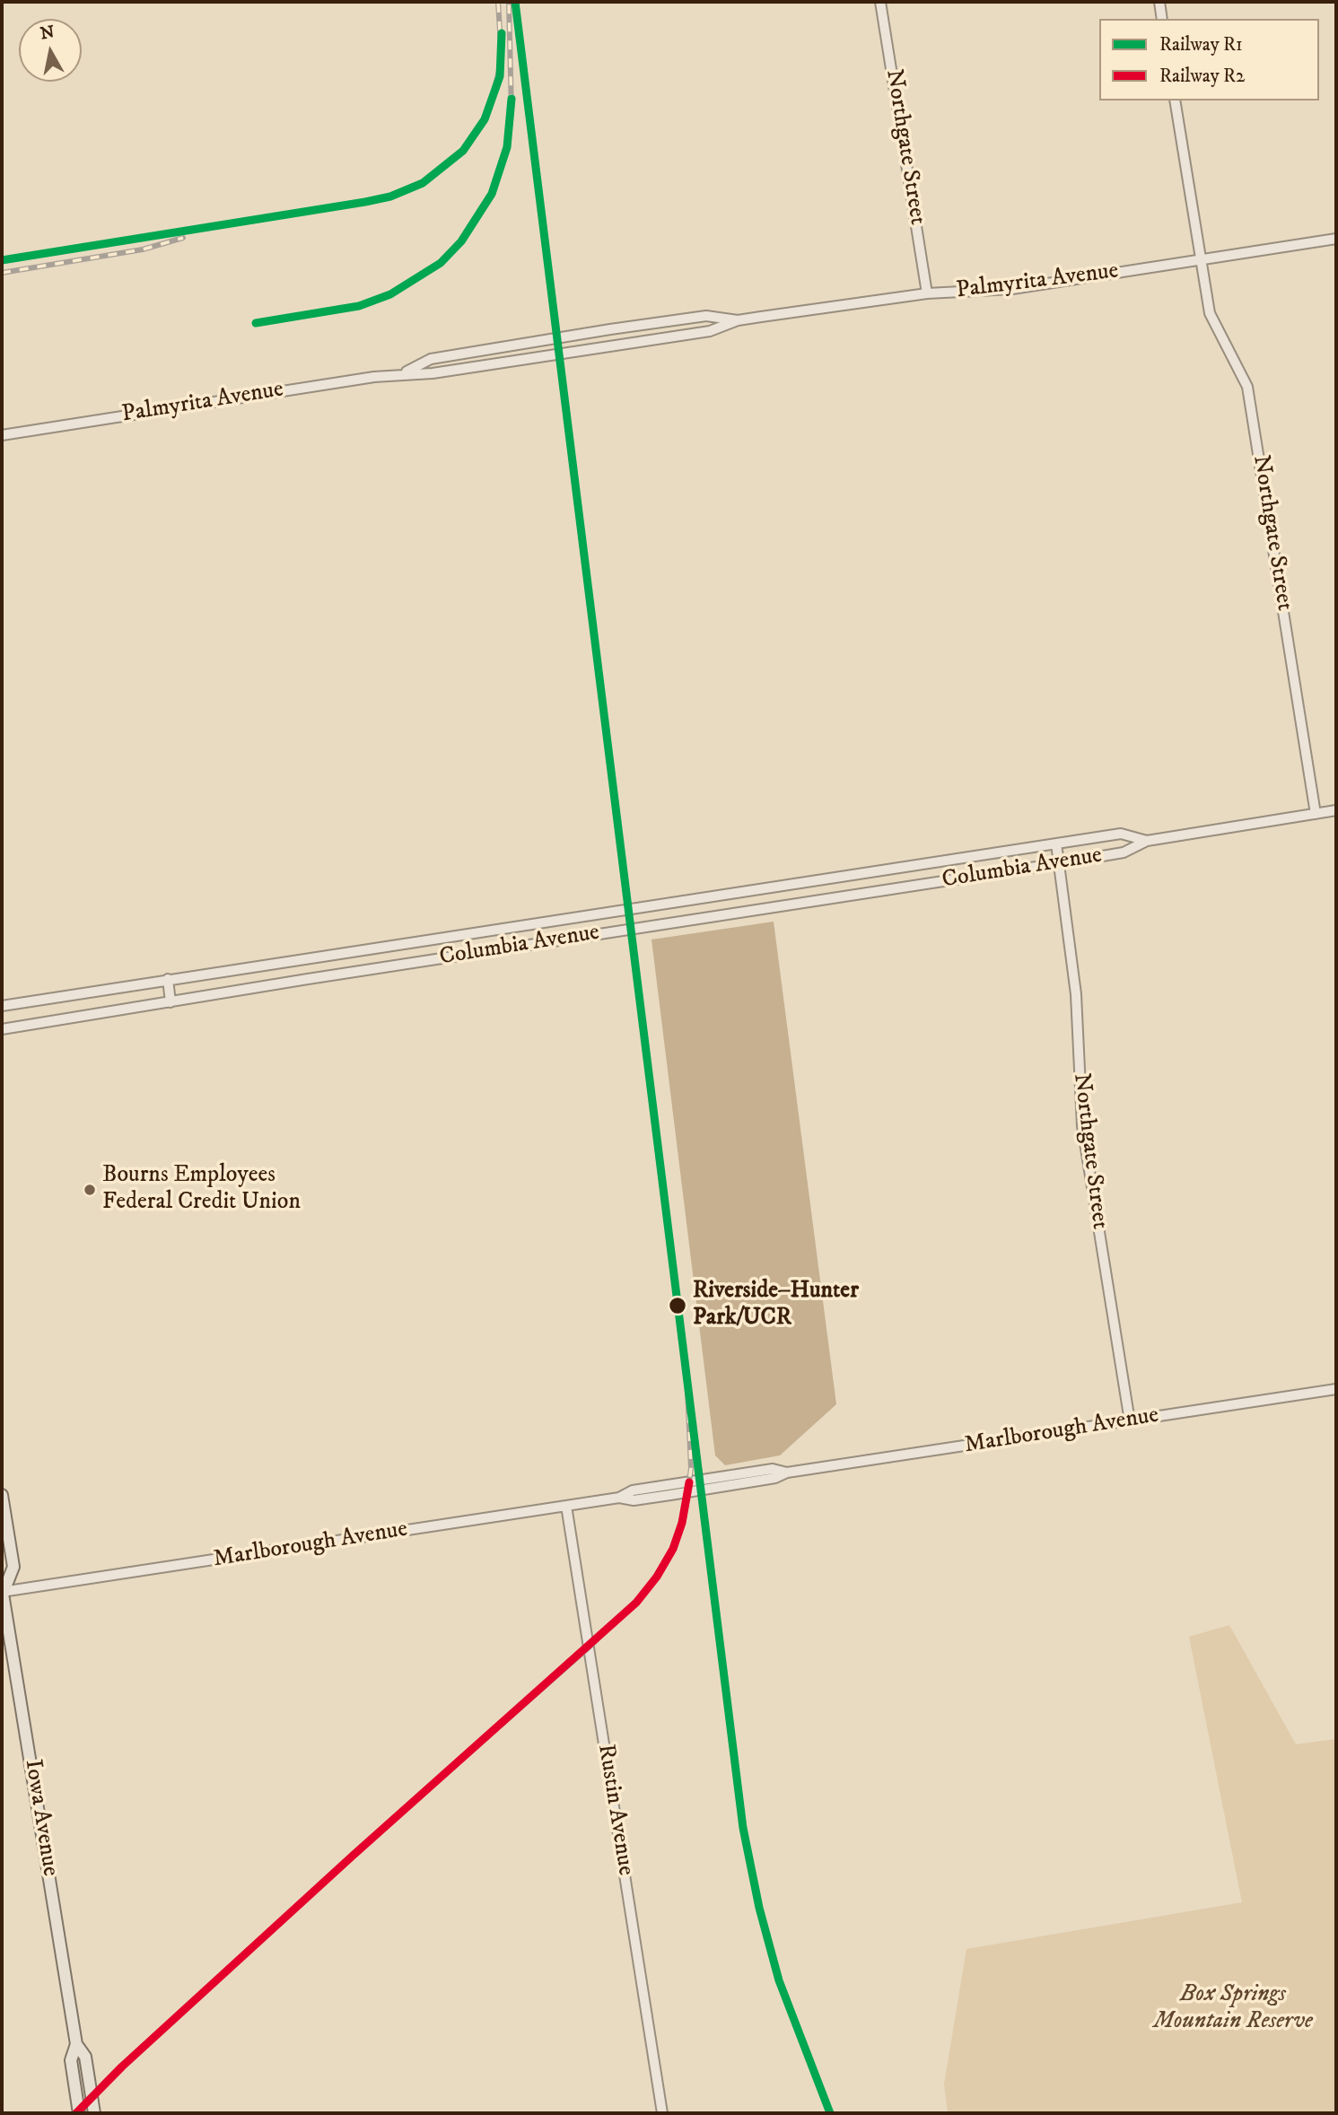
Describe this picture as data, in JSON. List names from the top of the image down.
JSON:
{
  "streets": {
    "main road": ["Iowa Avenue"],
    "street": [
      "Northgate Street",
      "Palmyrita Avenue",
      "Columbia Avenue",
      "Marlborough Avenue",
      "Rustin Avenue"
    ]
  },
  "crossings": [
    ["Northgate Street", "Palmyrita Avenue"],
    ["Northgate Street", "Columbia Avenue"],
    ["Northgate Street", "Marlborough Avenue"],
    ["Marlborough Avenue", "Rustin Avenue"],
    ["Marlborough Avenue", "Iowa Avenue"]
  ],
  "parks": ["Box Springs Mountain Reserve"],
  "places": ["Bourns Employees Federal Credit Union", "Riverside–Hunter Park/UCR"],
  "lines": ["rail line R1", "rail line R2"],
  "legend": ["Railway R1", "Railway R2"],
  "north": "top"
}
